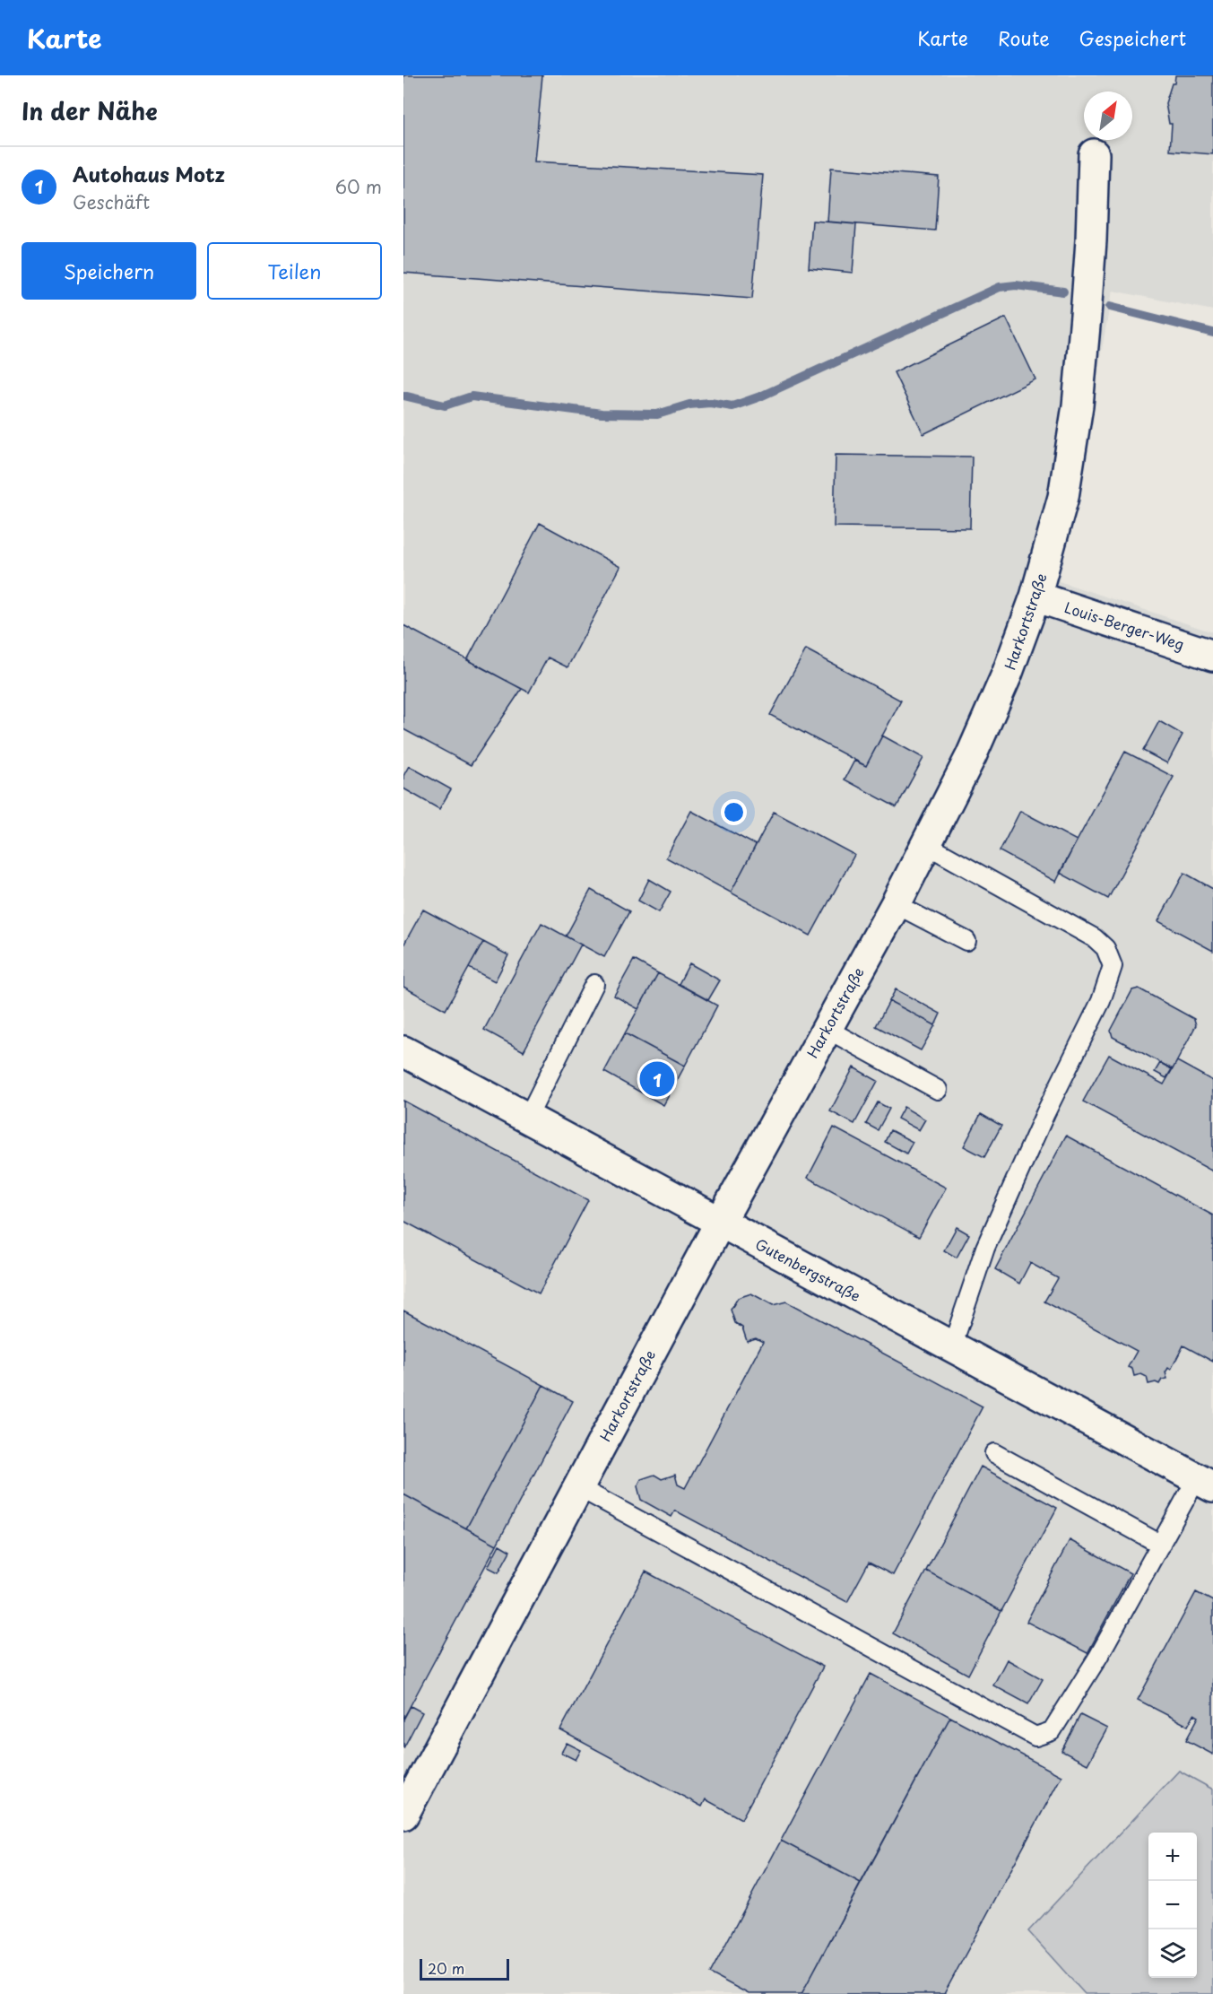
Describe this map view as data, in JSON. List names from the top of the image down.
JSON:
{
  "streets": {
    "street": ["Harkortstraße", "Louis-Berger-Weg", "Gutenbergstraße"]
  },
  "crossings": [
    ["Harkortstraße", "Louis-Berger-Weg"],
    ["Harkortstraße", "Gutenbergstraße"]
  ],
  "scale_bar": "20 m",
  "north": "top right",
  "page": {
    "header": "Karte",
    "nav": ["Karte", "Route", "Gespeichert"],
    "heading": "In der Nähe",
    "list": [
      {
        "mark": "1",
        "name": "Autohaus Motz",
        "note": "Geschäft",
        "value": "60 m"
      }
    ],
    "buttons": ["Speichern", "Teilen"],
    "pins": "1",
    "map_buttons": ["+", "−"],
    "scale": "20 m"
  }
}
